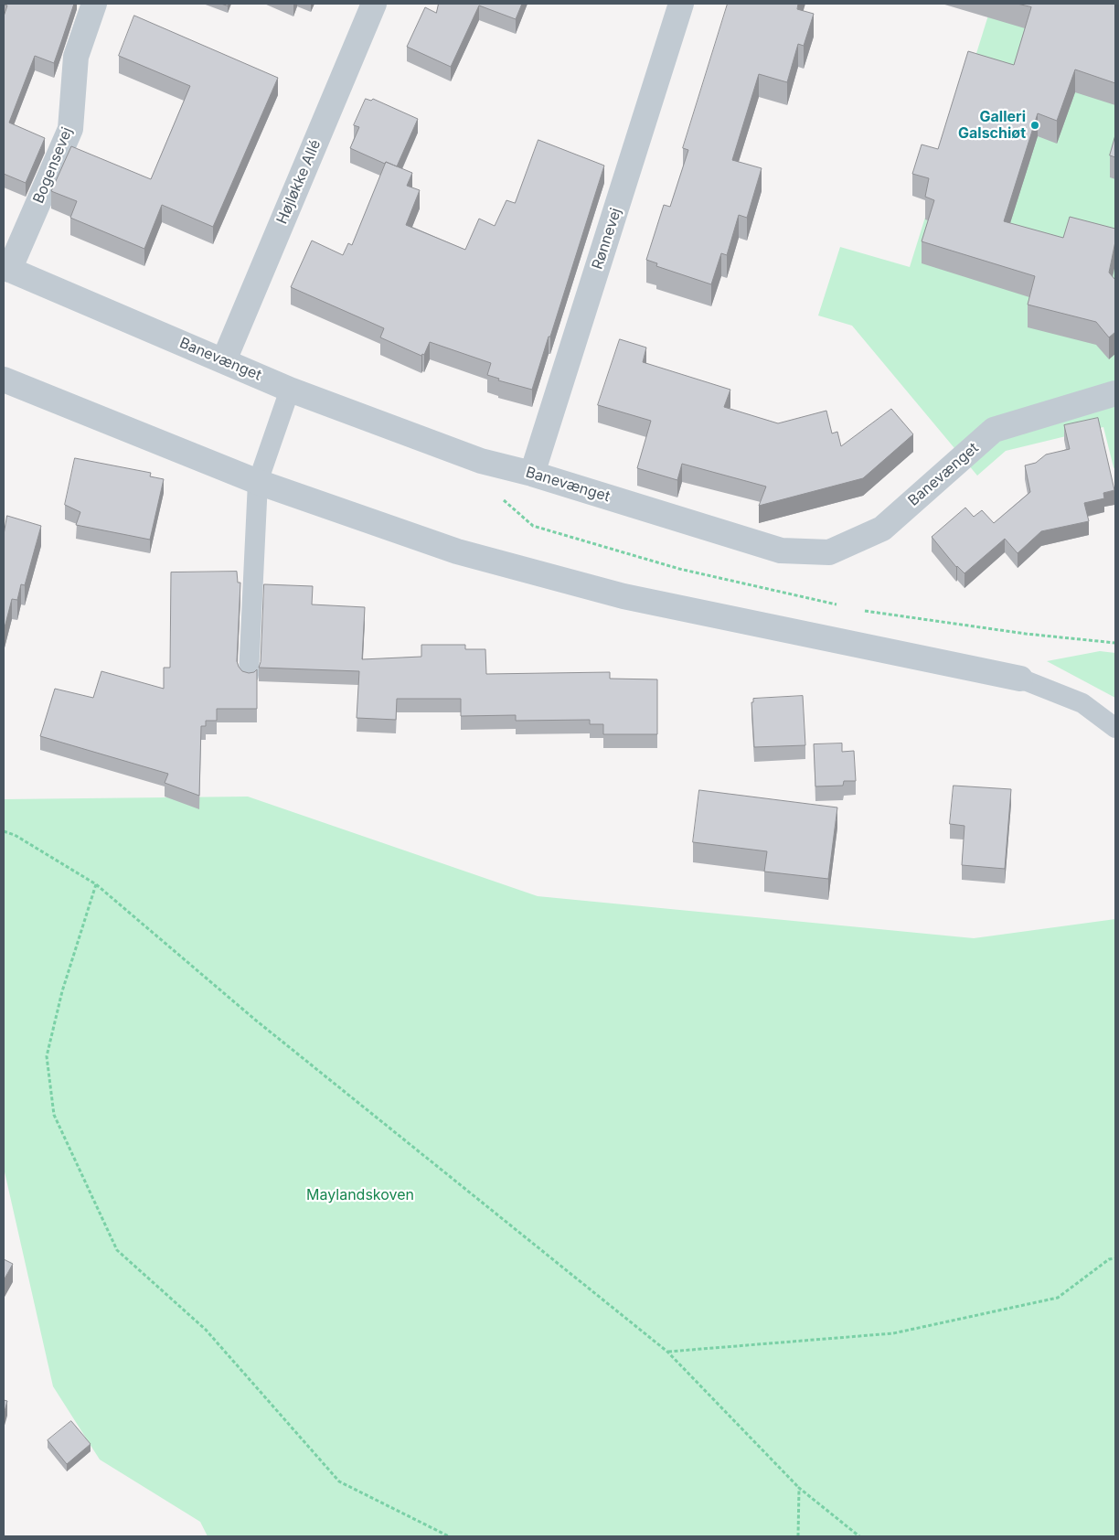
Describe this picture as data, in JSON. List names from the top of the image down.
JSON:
{
  "streets": {
    "street": [
      "Bogensevej",
      "Højløkke Allé",
      "Rønnevej",
      "Banevænget"
    ]
  },
  "crossings": [
    ["Bogensevej", "Banevænget"],
    ["Højløkke Allé", "Banevænget"],
    ["Rønnevej", "Banevænget"]
  ],
  "parks": ["Maylandskoven"],
  "places": ["Galleri Galschiøt"]
}
